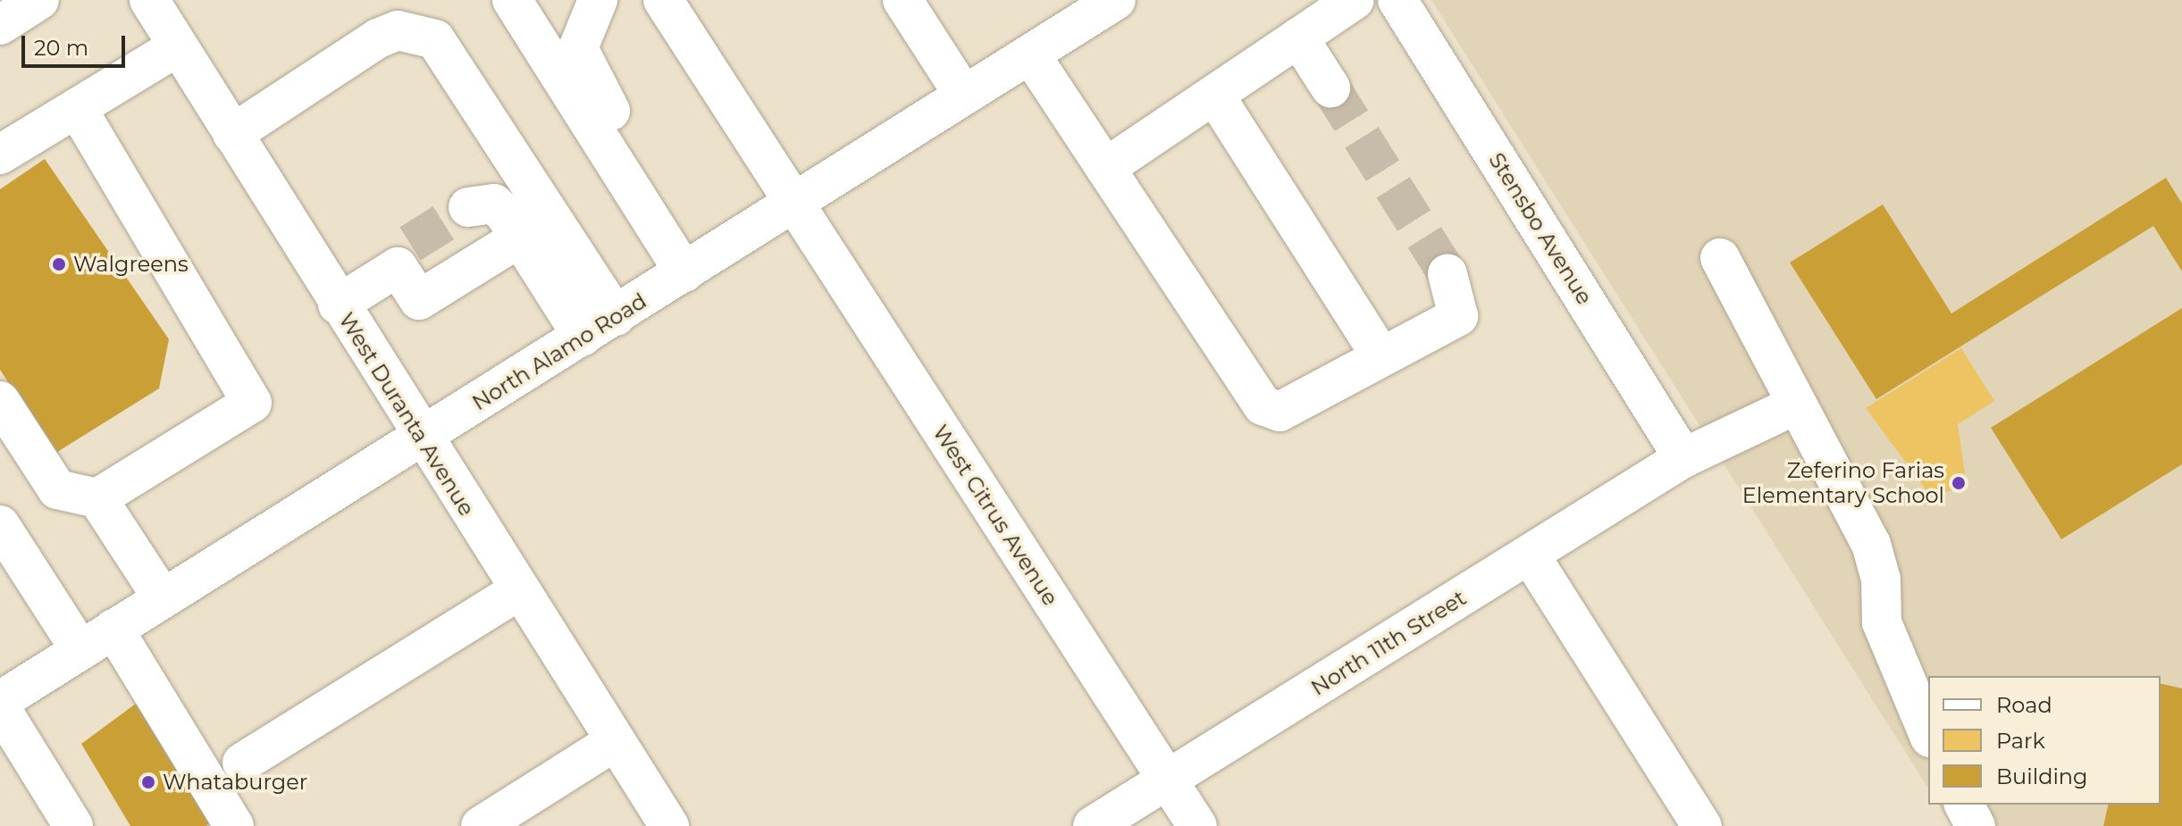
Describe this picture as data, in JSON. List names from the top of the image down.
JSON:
{
  "streets": {
    "street": [
      "Stensbo Avenue",
      "North Alamo Road",
      "West Duranta Avenue",
      "West Citrus Avenue",
      "North 11th Street"
    ]
  },
  "crossings": [
    ["Stensbo Avenue", "North 11th Street"],
    ["North Alamo Road", "West Duranta Avenue"],
    ["North Alamo Road", "West Citrus Avenue"],
    ["West Citrus Avenue", "North 11th Street"]
  ],
  "places": ["Walgreens", "Zeferino Farias Elementary School", "Whataburger"],
  "legend": ["Road", "Park", "Building"],
  "scale_bar": "20 m"
}
